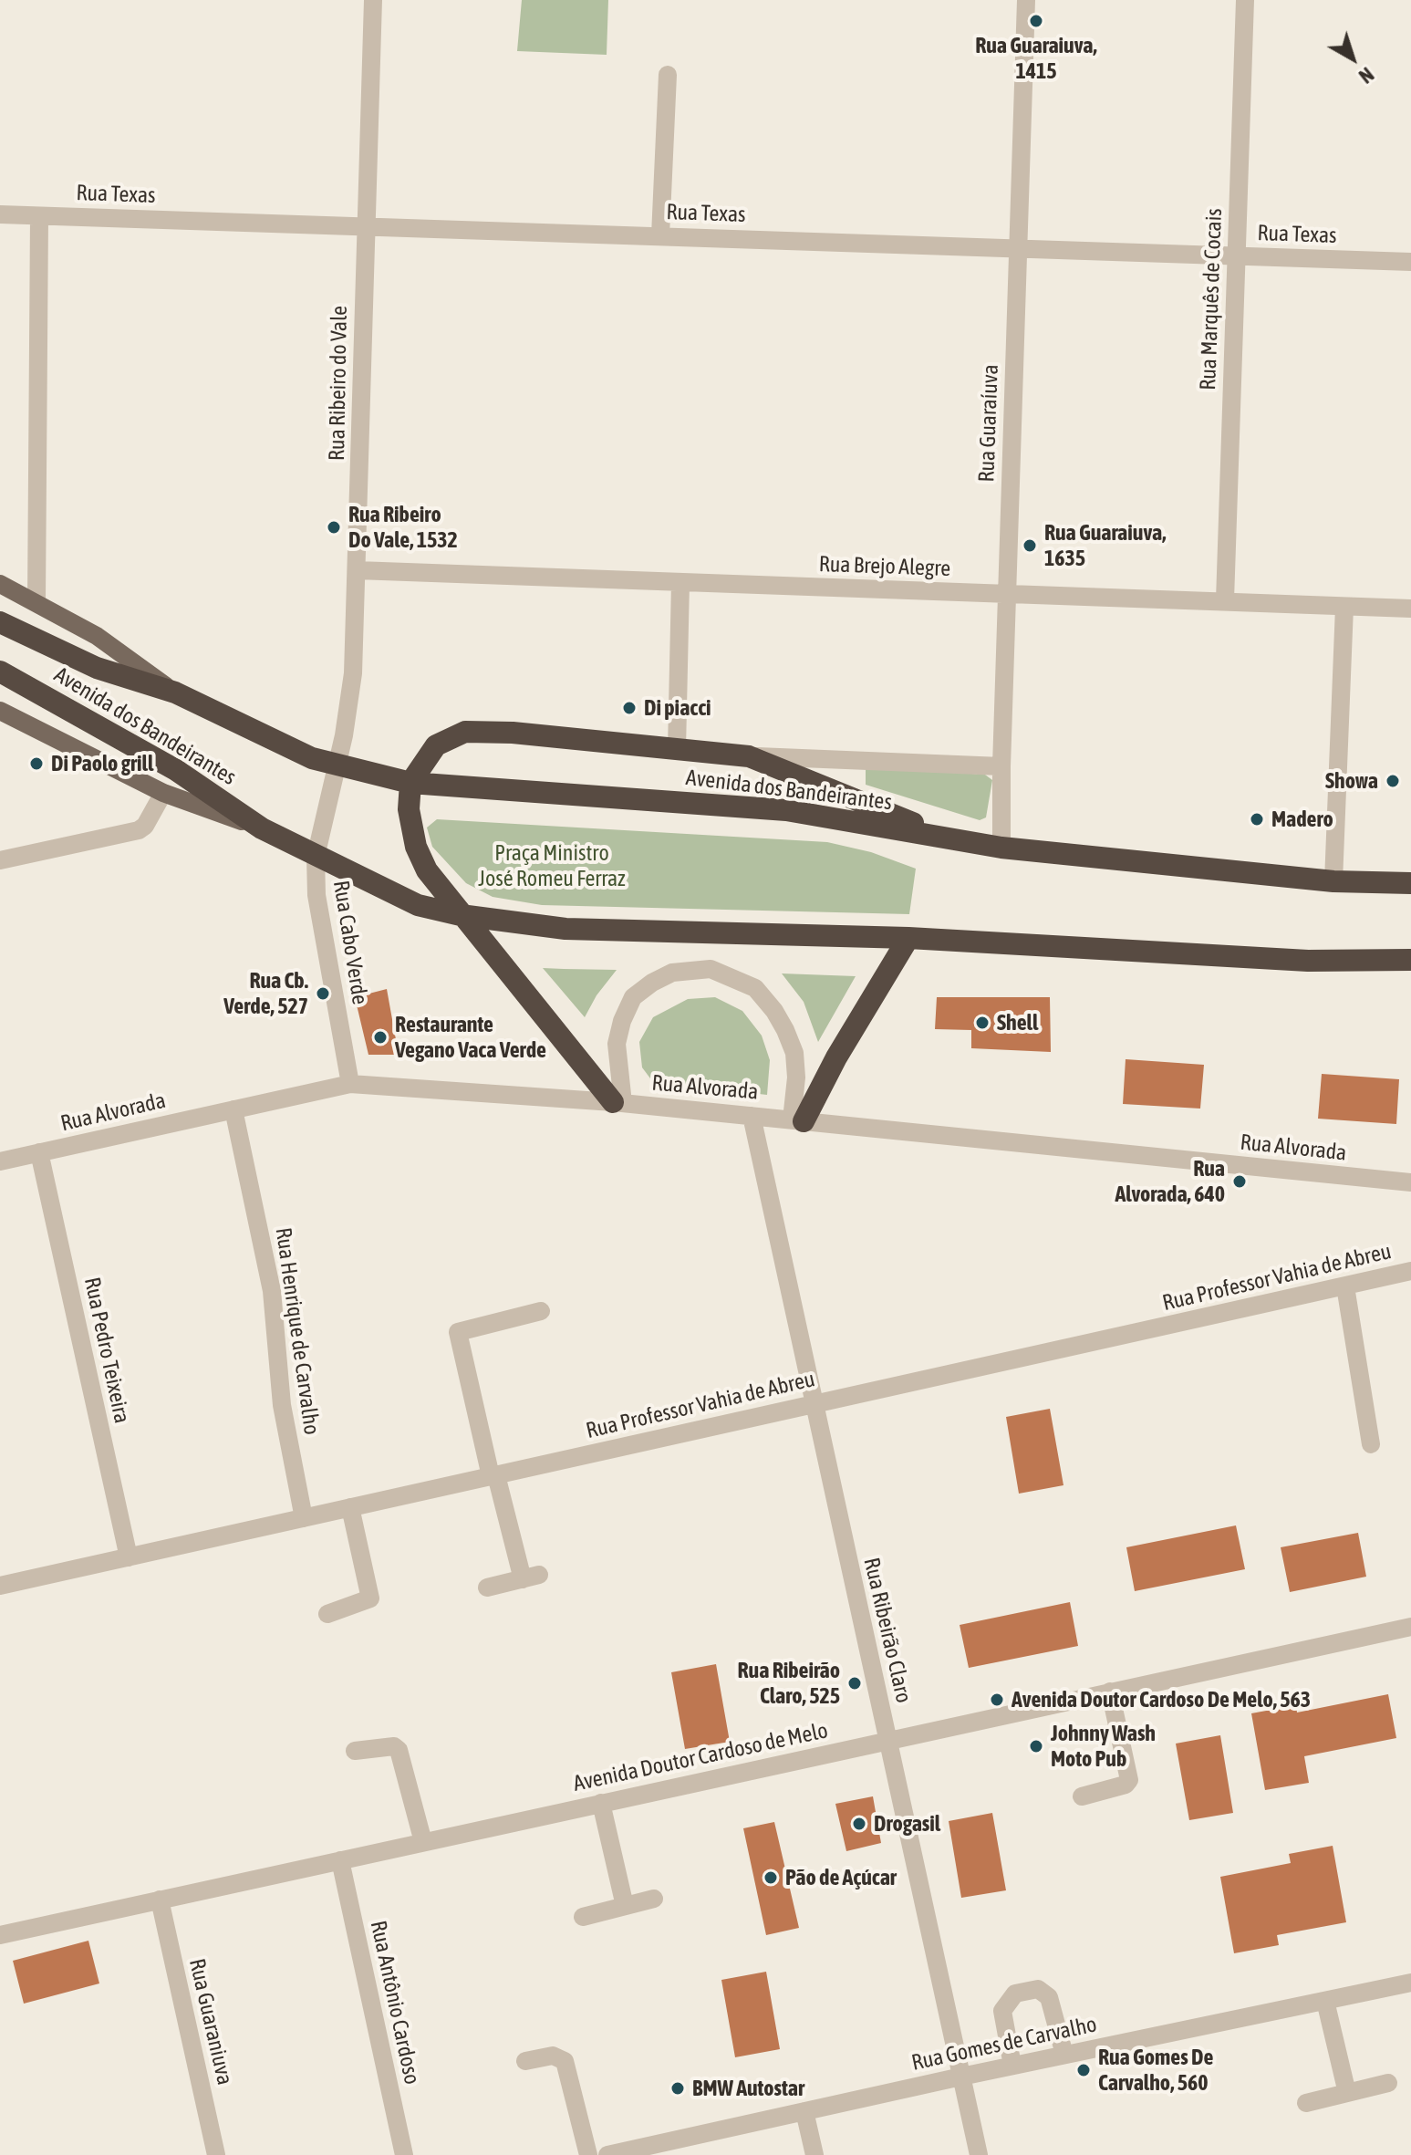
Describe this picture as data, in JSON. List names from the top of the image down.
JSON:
{
  "streets": {
    "highway": ["Avenida dos Bandeirantes"],
    "street": [
      "Rua Texas",
      "Rua Marquês de Cocais",
      "Rua Ribeiro do Vale",
      "Rua Guaraíuva",
      "Rua Brejo Alegre",
      "Rua Cabo Verde",
      "Rua Alvorada",
      "Rua Professor Vahia de Abreu",
      "Rua Henrique de Carvalho",
      "Rua Pedro Teixeira",
      "Rua Ribeirão Claro",
      "Avenida Doutor Cardoso de Melo",
      "Rua Antônio Cardoso",
      "Rua Guaraniuva",
      "Rua Gomes de Carvalho"
    ]
  },
  "crossings": [
    ["Rua Texas", "Rua Marquês de Cocais"],
    ["Rua Texas", "Rua Ribeiro do Vale"],
    ["Rua Texas", "Rua Guaraíuva"],
    ["Rua Marquês de Cocais", "Rua Brejo Alegre"],
    ["Rua Ribeiro do Vale", "Rua Brejo Alegre"],
    ["Rua Ribeiro do Vale", "Avenida dos Bandeirantes"],
    ["Rua Ribeiro do Vale", "Rua Cabo Verde"],
    ["Rua Guaraíuva", "Rua Brejo Alegre"],
    ["Rua Guaraíuva", "Avenida dos Bandeirantes"],
    ["Avenida dos Bandeirantes", "Rua Cabo Verde"],
    ["Rua Cabo Verde", "Rua Alvorada"],
    ["Rua Alvorada", "Rua Henrique de Carvalho"],
    ["Rua Alvorada", "Rua Pedro Teixeira"],
    ["Rua Alvorada", "Rua Ribeirão Claro"],
    ["Rua Professor Vahia de Abreu", "Rua Henrique de Carvalho"],
    ["Rua Professor Vahia de Abreu", "Rua Pedro Teixeira"],
    ["Rua Professor Vahia de Abreu", "Rua Ribeirão Claro"],
    ["Rua Ribeirão Claro", "Avenida Doutor Cardoso de Melo"],
    ["Rua Ribeirão Claro", "Rua Gomes de Carvalho"],
    ["Avenida Doutor Cardoso de Melo", "Rua Antônio Cardoso"],
    ["Avenida Doutor Cardoso de Melo", "Rua Guaraniuva"]
  ],
  "parks": ["Praça Ministro José Romeu Ferraz"],
  "places": [
    "Rua Guaraiuva, 1415",
    "Rua Ribeiro Do Vale, 1532",
    "Rua Guaraiuva, 1635",
    "Di piacci",
    "Di Paolo grill",
    "Showa",
    "Madero",
    "Rua Cb. Verde, 527",
    "Shell",
    "Restaurante Vegano Vaca Verde",
    "Rua Alvorada, 640",
    "Rua Ribeirão Claro, 525",
    "Avenida Doutor Cardoso De Melo, 563",
    "Johnny Wash Moto Pub",
    "Drogasil",
    "Pão de Açúcar",
    "Rua Gomes De Carvalho, 560",
    "BMW Autostar"
  ],
  "north": "bottom right"
}
